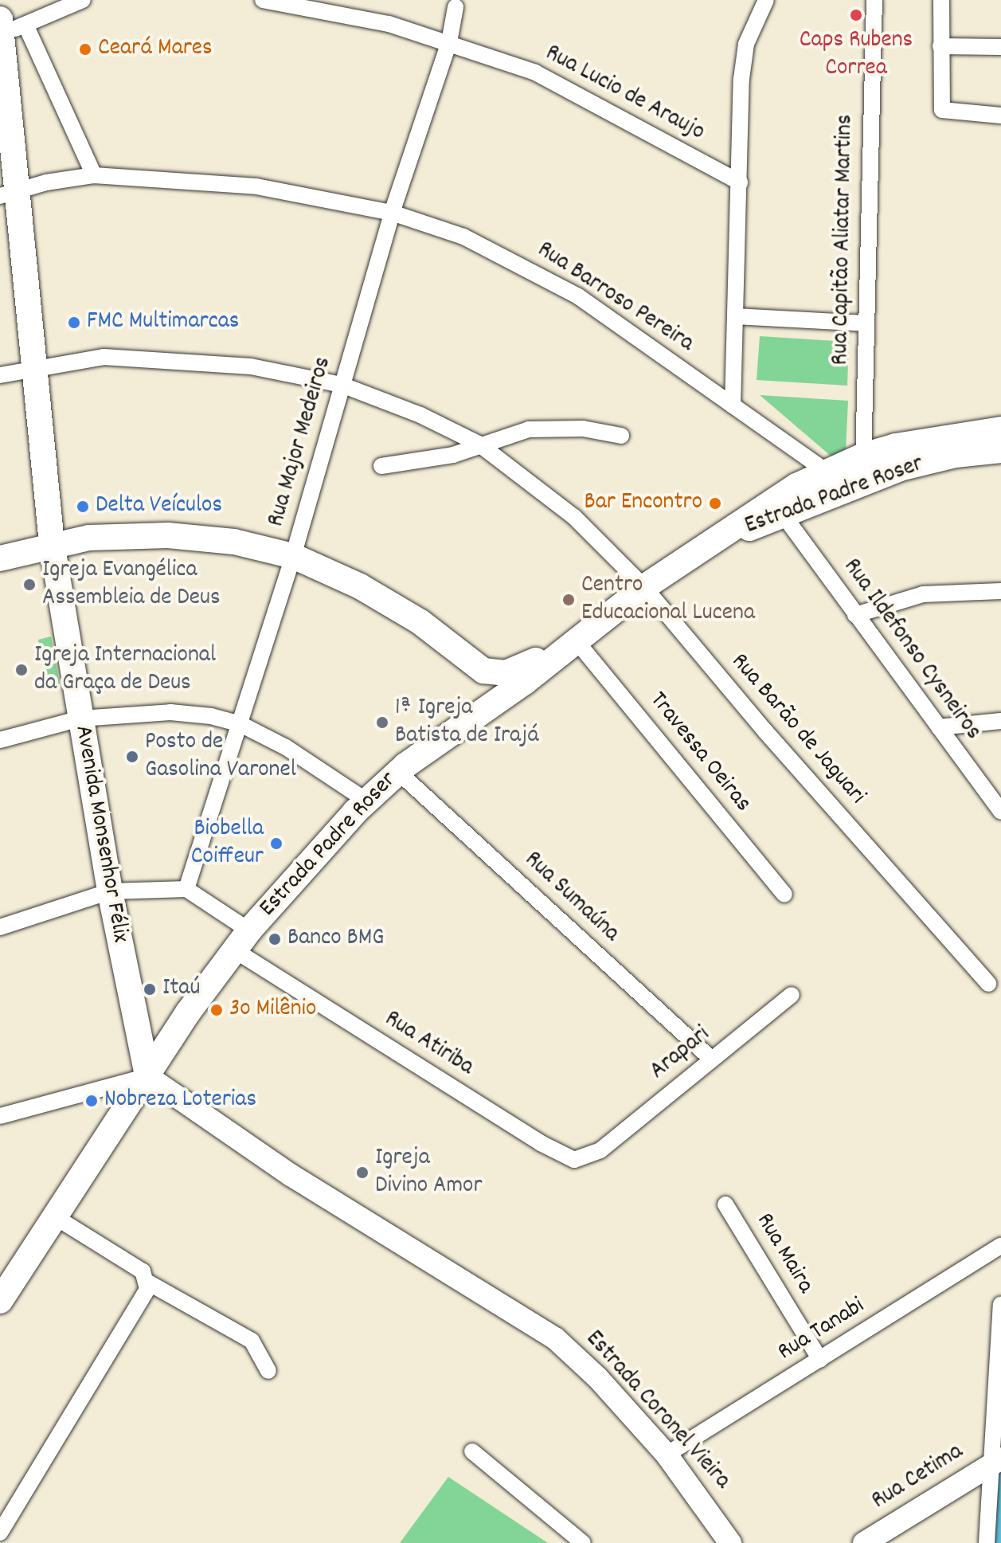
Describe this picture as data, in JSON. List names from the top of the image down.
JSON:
{
  "streets": {
    "main road": ["Estrada Padre Roser", "Avenida Monsenhor Félix"],
    "street": [
      "Rua Lucio de Araujo",
      "Rua Capitão Aliatar Martins",
      "Rua Barroso Pereira",
      "Rua Major Medeiros",
      "Rua Ildefonso Cysneiros",
      "Rua Barão de Jaguari",
      "Travessa Oeiras",
      "Rua Sumaúna",
      "Rua Atiriba",
      "Arapari",
      "Rua Maira",
      "Rua Tanabi",
      "Estrada Coronel Vieira",
      "Rua Cetima"
    ]
  },
  "crossings": [
    ["Rua Lucio de Araujo", "Rua Major Medeiros"],
    ["Rua Capitão Aliatar Martins", "Estrada Padre Roser"],
    ["Rua Barroso Pereira", "Rua Major Medeiros"],
    ["Rua Barroso Pereira", "Estrada Padre Roser"],
    ["Rua Barroso Pereira", "Avenida Monsenhor Félix"],
    ["Rua Major Medeiros", "Rua Barão de Jaguari"],
    ["Rua Major Medeiros", "Rua Atiriba"],
    ["Estrada Padre Roser", "Rua Ildefonso Cysneiros"],
    ["Estrada Padre Roser", "Rua Barão de Jaguari"],
    ["Estrada Padre Roser", "Travessa Oeiras"],
    ["Estrada Padre Roser", "Avenida Monsenhor Félix"],
    ["Estrada Padre Roser", "Rua Sumaúna"],
    ["Estrada Padre Roser", "Rua Atiriba"],
    ["Estrada Padre Roser", "Estrada Coronel Vieira"],
    ["Rua Barão de Jaguari", "Avenida Monsenhor Félix"],
    ["Avenida Monsenhor Félix", "Estrada Coronel Vieira"],
    ["Rua Sumaúna", "Arapari"],
    ["Rua Atiriba", "Arapari"],
    ["Rua Maira", "Rua Tanabi"],
    ["Rua Tanabi", "Estrada Coronel Vieira"]
  ],
  "places": [
    "Caps Rubens Correa",
    "Ceará Mares",
    "FMC Multimarcas",
    "Bar Encontro",
    "Delta Veículos",
    "Igreja Evangélica Assembleia de Deus",
    "Centro Educacional Lucena",
    "Igreja Internacional da Graça de Deus",
    "1ª Igreja Batista de Irajá",
    "Posto de Gasolina Varonel",
    "Biobella Coiffeur",
    "Banco BMG",
    "Itaú",
    "3o Milênio",
    "Nobreza Loterias",
    "Igreja Divino Amor"
  ]
}
